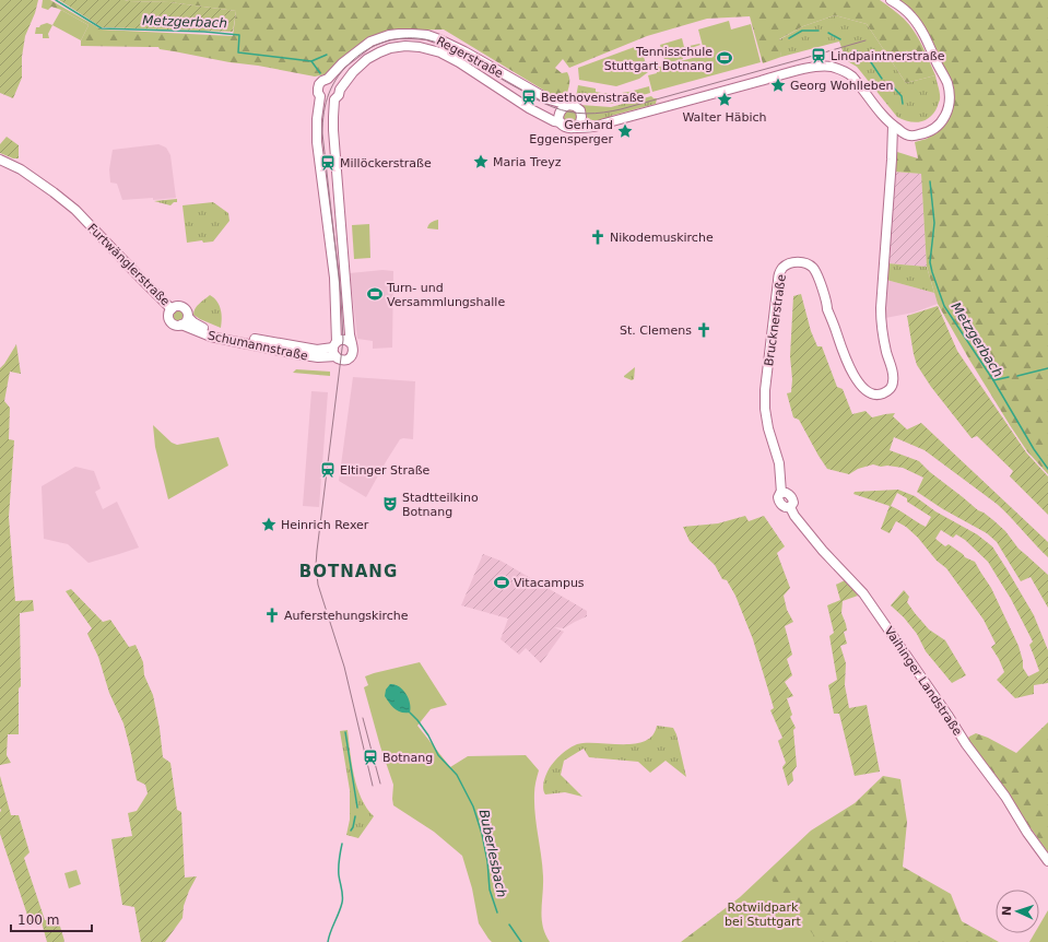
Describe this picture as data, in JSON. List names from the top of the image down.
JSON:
{
  "streets": {
    "main road": [
      "Regerstraße",
      "Furtwänglerstraße",
      "Brucknerstraße",
      "Schumannstraße",
      "Vaihinger Landstraße"
    ]
  },
  "crossings": [
    ["Regerstraße", "Schumannstraße"],
    ["Furtwänglerstraße", "Schumannstraße"],
    ["Brucknerstraße", "Vaihinger Landstraße"]
  ],
  "districts": ["BOTNANG"],
  "water": ["Metzgerbach", "Buberlesbach"],
  "parks": ["Rotwildpark bei Stuttgart"],
  "places": {
    "station": [
      "Lindpaintnerstraße",
      "Beethovenstraße",
      "Millöckerstraße",
      "Eltinger Straße",
      "Botnang"
    ],
    "sports": ["Tennisschule Stuttgart Botnang", "Turn- und Versammlungshalle", "Vitacampus"],
    "place": [
      "Georg Wohlleben",
      "Walter Häbich",
      "Gerhard Eggensperger",
      "Maria Treyz",
      "Heinrich Rexer"
    ],
    "church": ["Nikodemuskirche", "St. Clemens", "Auferstehungskirche"],
    "theatre": ["Stadtteilkino Botnang"]
  },
  "scale_bar": "100 m",
  "north": "left"
}
